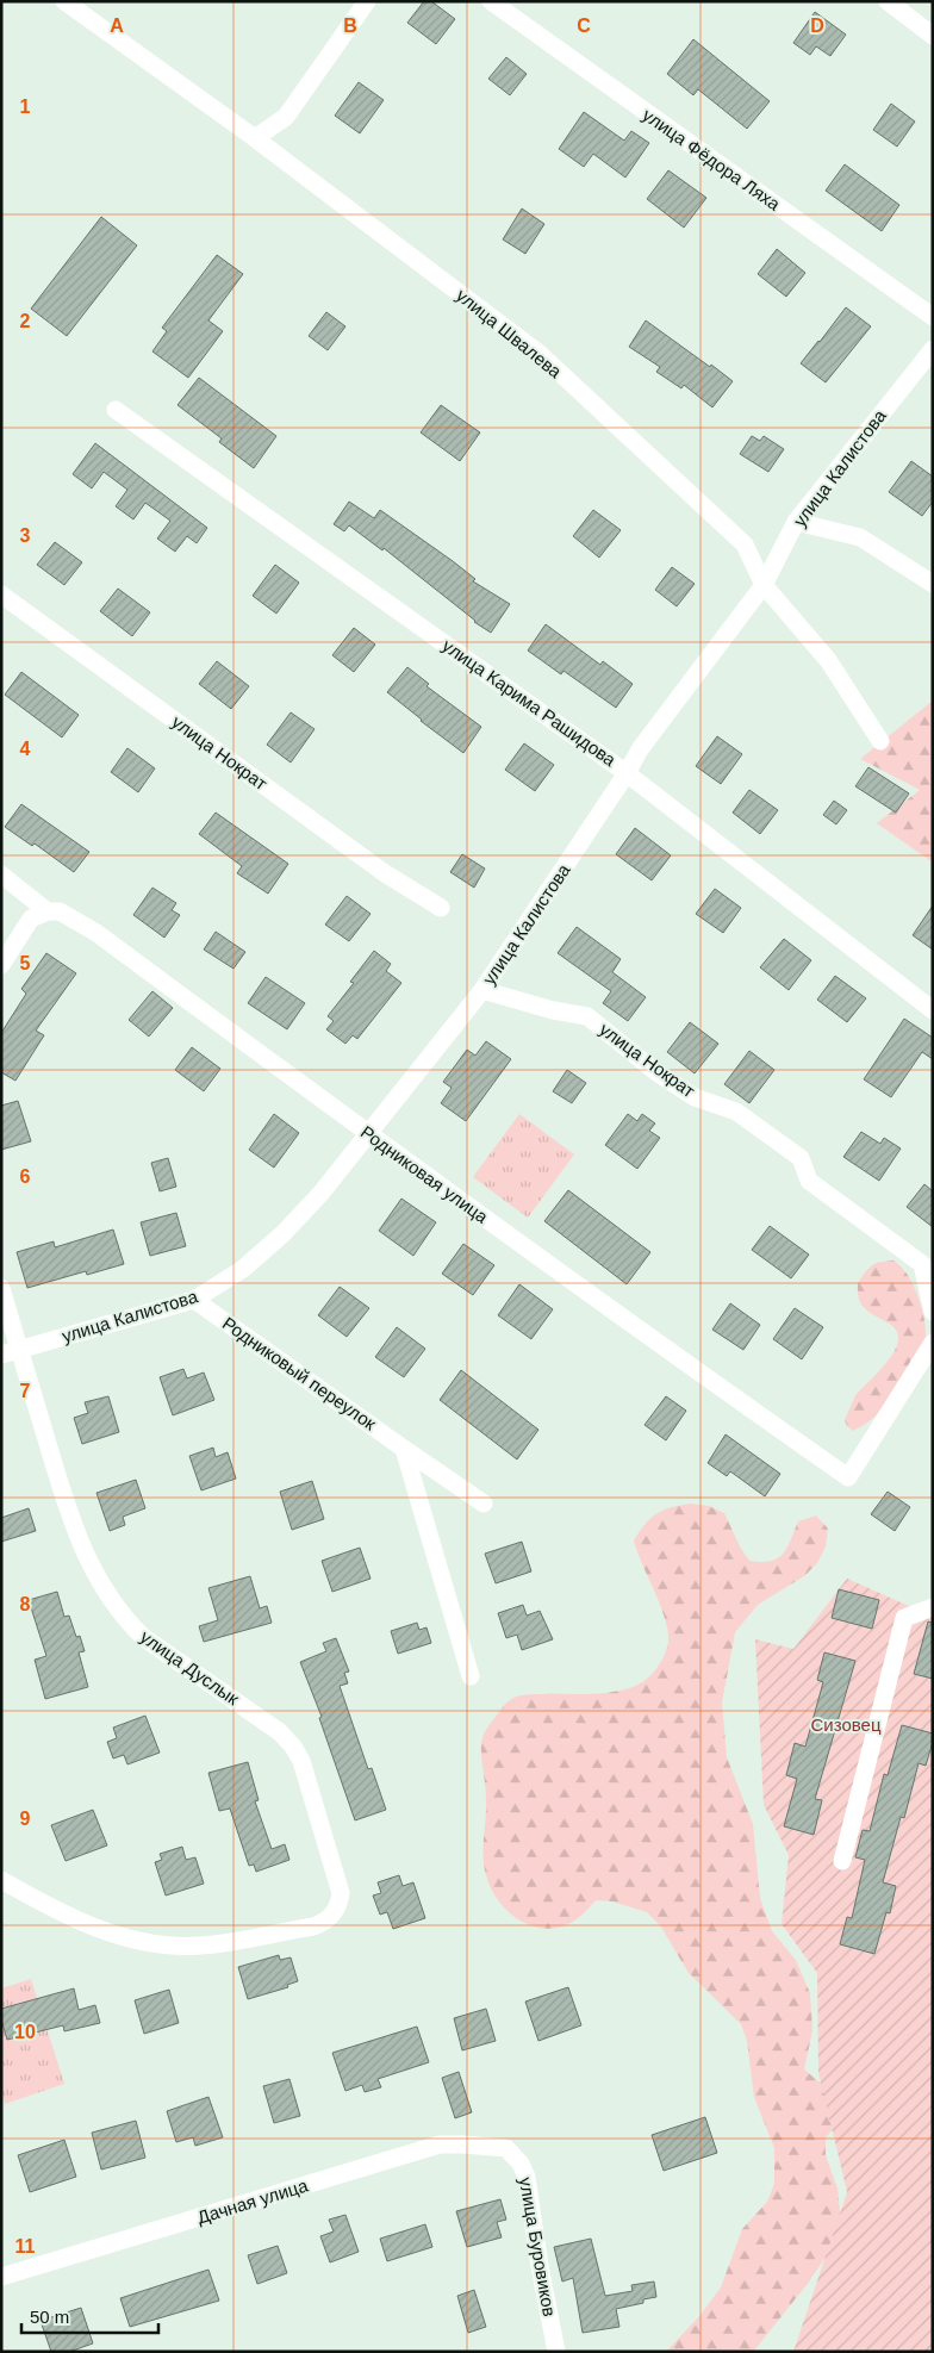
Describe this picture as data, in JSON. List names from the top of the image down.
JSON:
{
  "streets": {
    "street": [
      "улица Фёдора Ляха",
      "улица Швалева",
      "улица Калистова",
      "улица Карима Рашидова",
      "улица Нократ",
      "Родниковая улица",
      "Родниковый переулок",
      "улица Дуслык",
      "Дачная улица",
      "улица Буровиков"
    ]
  },
  "crossings": [
    ["улица Швалева", "улица Калистова"],
    ["улица Калистова", "улица Карима Рашидова"],
    ["улица Калистова", "улица Нократ"],
    ["улица Калистова", "Родниковая улица"],
    ["улица Калистова", "Родниковый переулок"],
    ["улица Калистова", "улица Дуслык"],
    ["Дачная улица", "улица Буровиков"]
  ],
  "parks": ["Сизовец"],
  "scale_bar": "50 m",
  "grid": {
    "columns": [
      "A",
      "B",
      "C",
      "D"
    ],
    "rows": [
      "1",
      "2",
      "3",
      "4",
      "5",
      "6",
      "7",
      "8",
      "9",
      "10",
      "11"
    ]
  }
}
